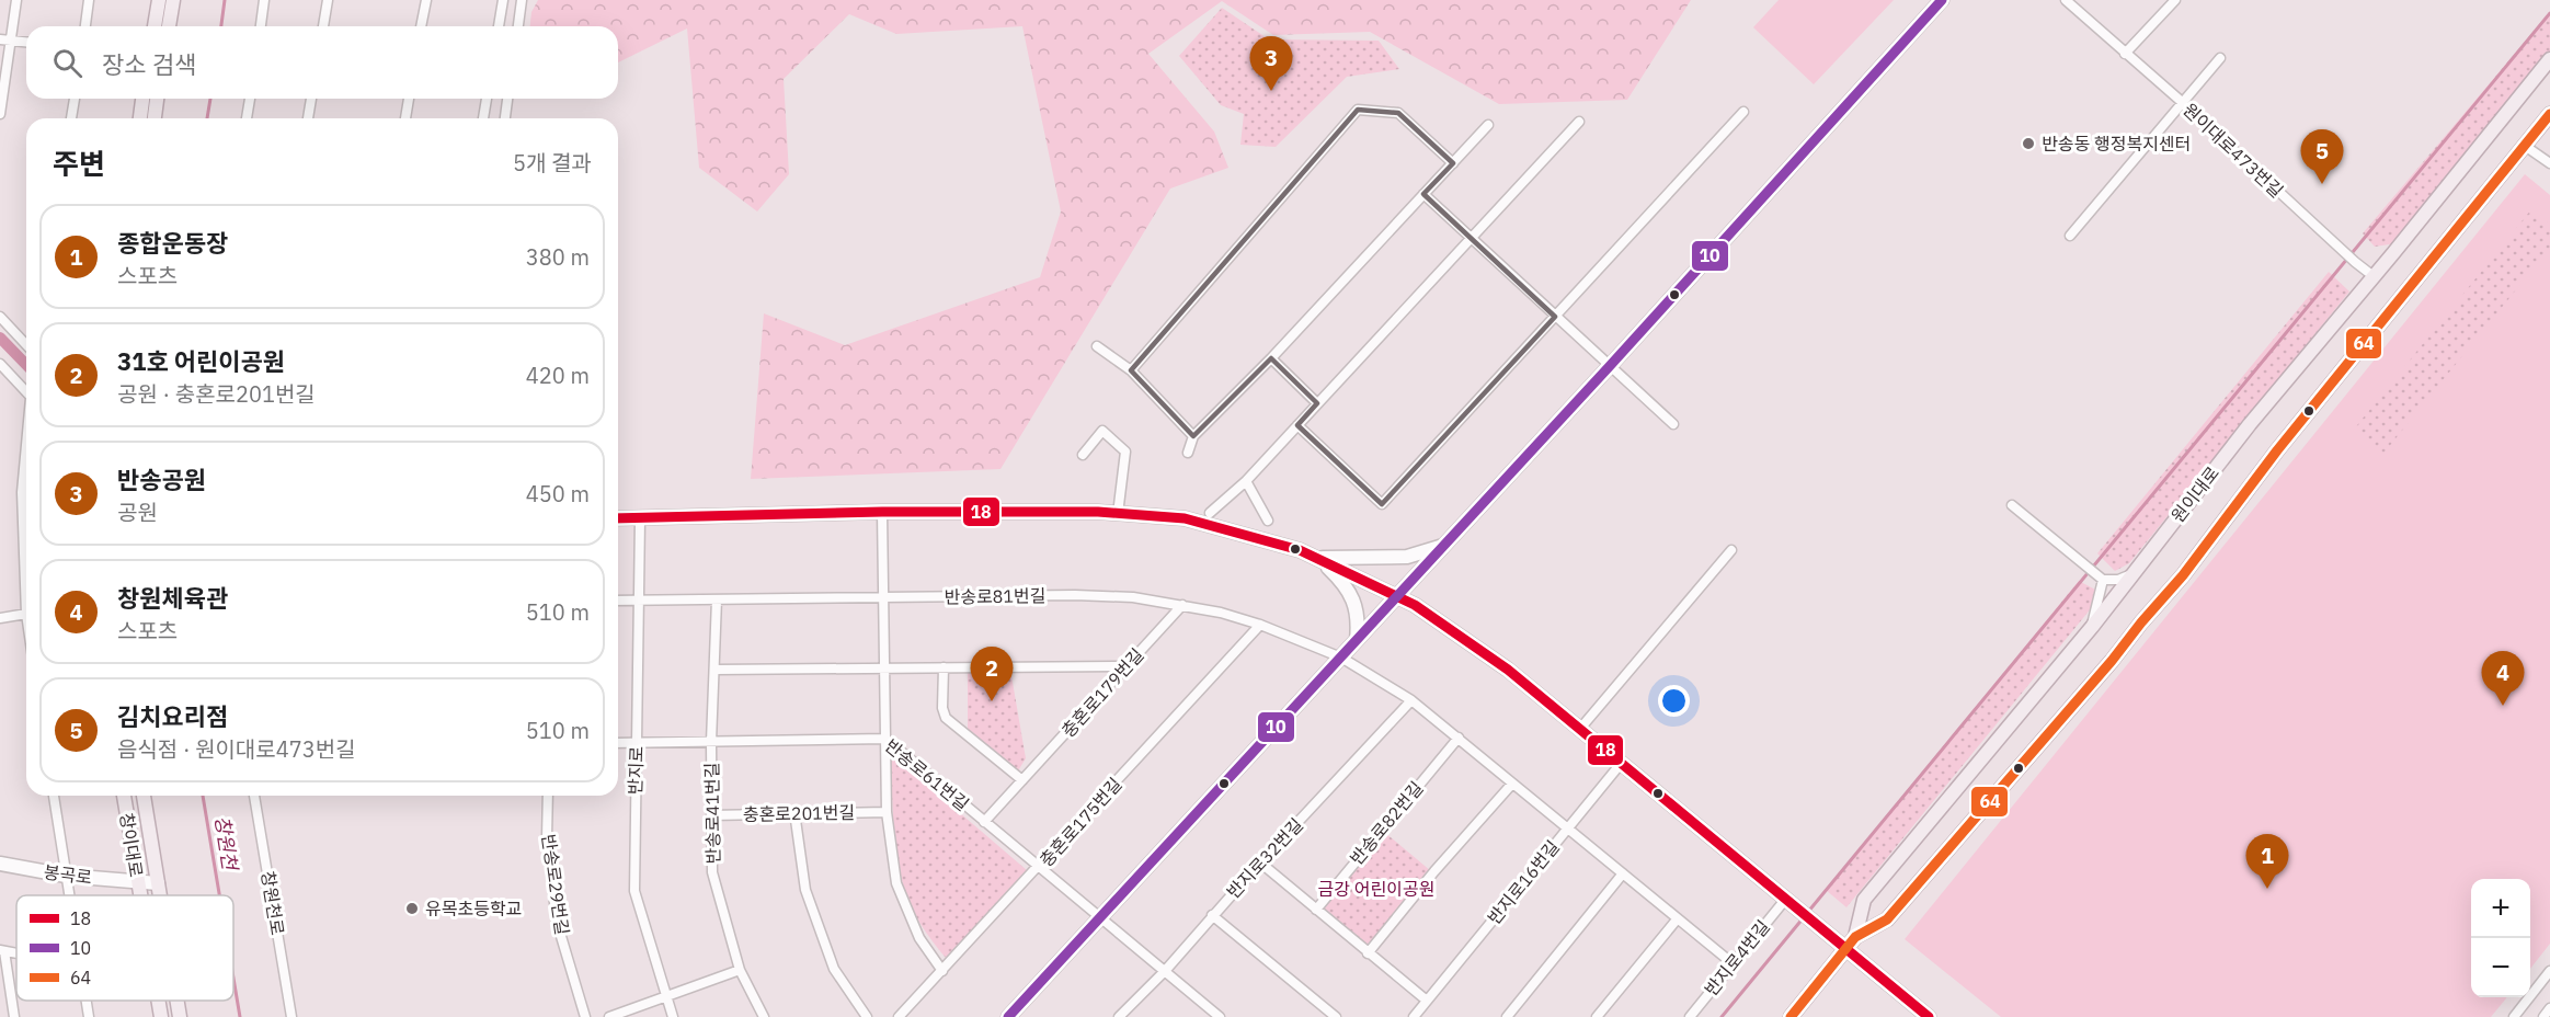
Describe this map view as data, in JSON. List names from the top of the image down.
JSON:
{
  "streets": {
    "main road": ["원이대로", "창이대로", "봉곡로"],
    "street": [
      "원이대로473번길",
      "반송로81번길",
      "충혼로179번길",
      "반지로",
      "반송로61번길",
      "반송로41번길",
      "충혼로201번길",
      "충혼로175번길",
      "반송로82번길",
      "반지로32번길",
      "반지로16번길",
      "반송로29번길",
      "창원천로",
      "반지로4번길"
    ]
  },
  "crossings": [
    ["원이대로473번길", "원이대로"],
    ["반송로81번길", "충혼로179번길"],
    ["반송로81번길", "반지로"],
    ["반송로81번길", "반송로41번길"],
    ["반송로81번길", "충혼로175번길"],
    ["충혼로179번길", "반송로61번길"],
    ["반지로", "반송로61번길"],
    ["반송로61번길", "반송로41번길"],
    ["반송로61번길", "충혼로175번길"],
    ["반송로61번길", "반지로32번길"],
    ["반송로41번길", "충혼로201번길"],
    ["창이대로", "봉곡로"]
  ],
  "water": ["창원천"],
  "parks": ["금강 어린이공원"],
  "places": ["반송동 행정복지센터", "유목초등학교"],
  "lines": ["transit line 10", "transit line 64", "transit line 18"],
  "legend": ["18", "10", "64"],
  "page": {
    "search": "장소 검색",
    "pins": [
      "3",
      "5",
      "2",
      "4",
      "1"
    ],
    "heading": ["주변", "5개 결과"],
    "list": [
      {
        "mark": "1",
        "name": "종합운동장",
        "note": "스포츠",
        "value": "380 m"
      },
      {
        "mark": "2",
        "name": "31호 어린이공원",
        "note": "공원 · 충혼로201번길",
        "value": "420 m"
      },
      {
        "mark": "3",
        "name": "반송공원",
        "note": "공원",
        "value": "450 m"
      },
      {
        "mark": "4",
        "name": "창원체육관",
        "note": "스포츠",
        "value": "510 m"
      },
      {
        "mark": "5",
        "name": "김치요리점",
        "note": "음식점 · 원이대로473번길",
        "value": "510 m"
      }
    ],
    "map_buttons": ["+", "−"]
  }
}
